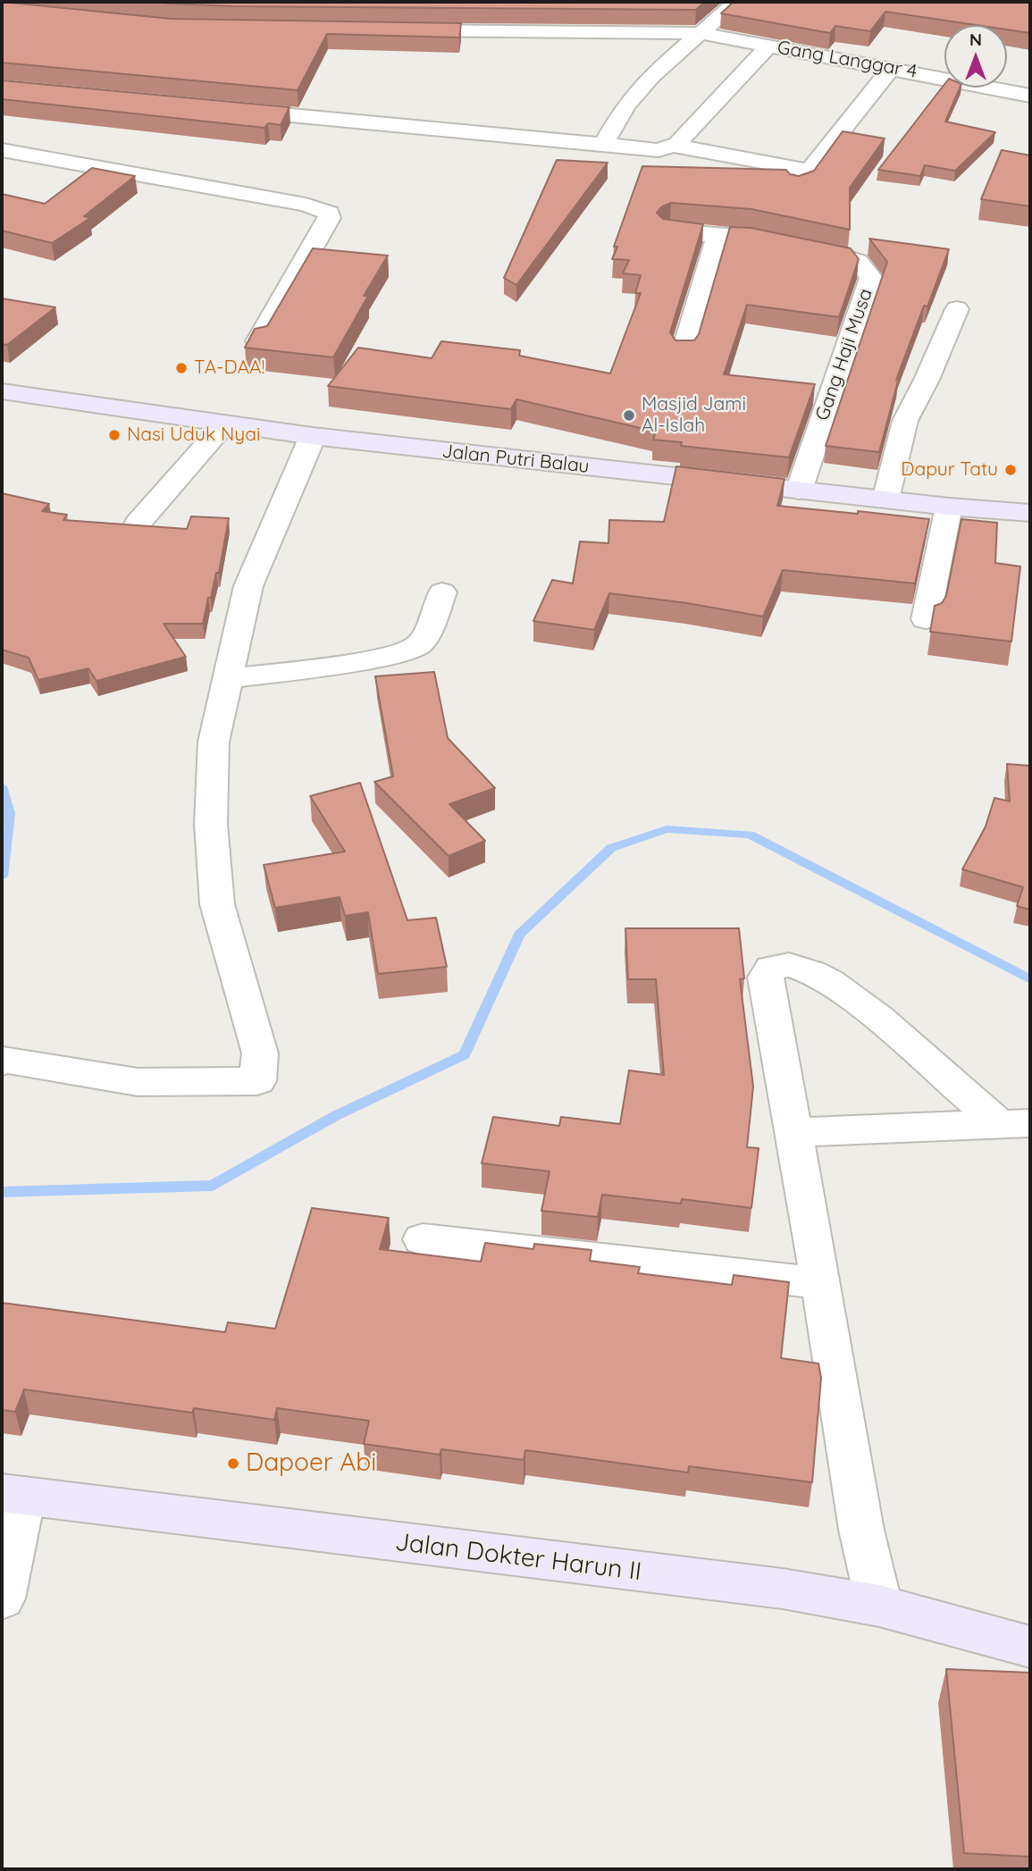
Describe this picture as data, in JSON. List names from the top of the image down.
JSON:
{
  "streets": {
    "main road": ["Jalan Putri Balau", "Jalan Dokter Harun II"],
    "street": ["Gang Langgar 4", "Gang Haji Musa"]
  },
  "crossings": [
    ["Gang Haji Musa", "Jalan Putri Balau"]
  ],
  "places": [
    "TA-DAA!",
    "Masjid Jami Al-Islah",
    "Nasi Uduk Nyai",
    "Dapur Tatu",
    "Dapoer Abi"
  ],
  "north": "top"
}
